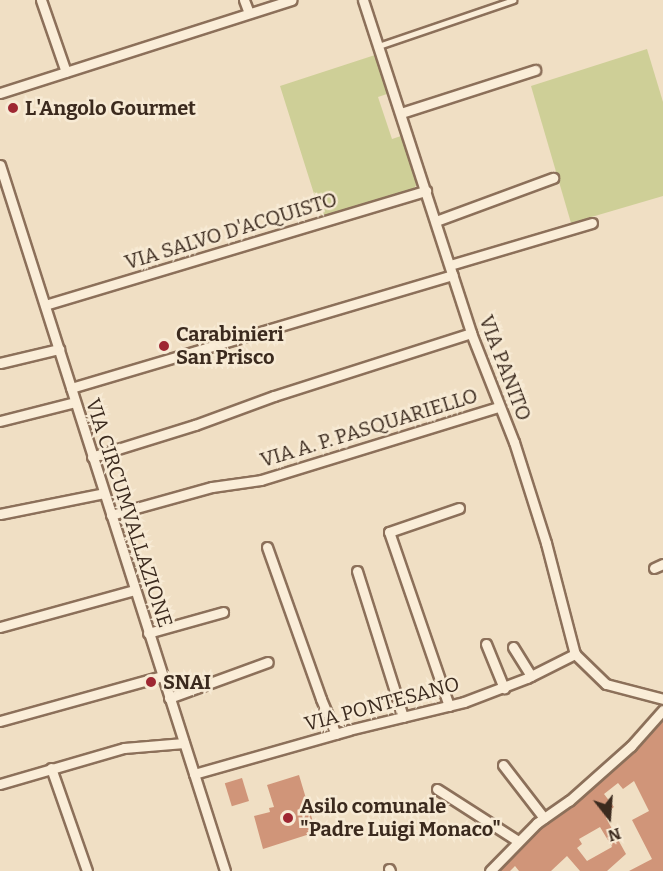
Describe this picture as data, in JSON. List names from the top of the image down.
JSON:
{
  "streets": {
    "street": [
      "VIA SALVO D'ACQUISTO",
      "VIA PANITO",
      "VIA A. P. PASQUARIELLO",
      "VIA CIRCUMVALLAZIONE",
      "VIA PONTESANO"
    ]
  },
  "crossings": [
    ["VIA SALVO D'ACQUISTO", "VIA PANITO"],
    ["VIA SALVO D'ACQUISTO", "VIA CIRCUMVALLAZIONE"],
    ["VIA PANITO", "VIA A. P. PASQUARIELLO"],
    ["VIA PANITO", "VIA PONTESANO"],
    ["VIA A. P. PASQUARIELLO", "VIA CIRCUMVALLAZIONE"],
    ["VIA CIRCUMVALLAZIONE", "VIA PONTESANO"]
  ],
  "places": [
    "L'Angolo Gourmet",
    "Carabinieri San Prisco",
    "SNAI",
    "Asilo comunale \"Padre Luigi Monaco\""
  ],
  "north": "bottom"
}
